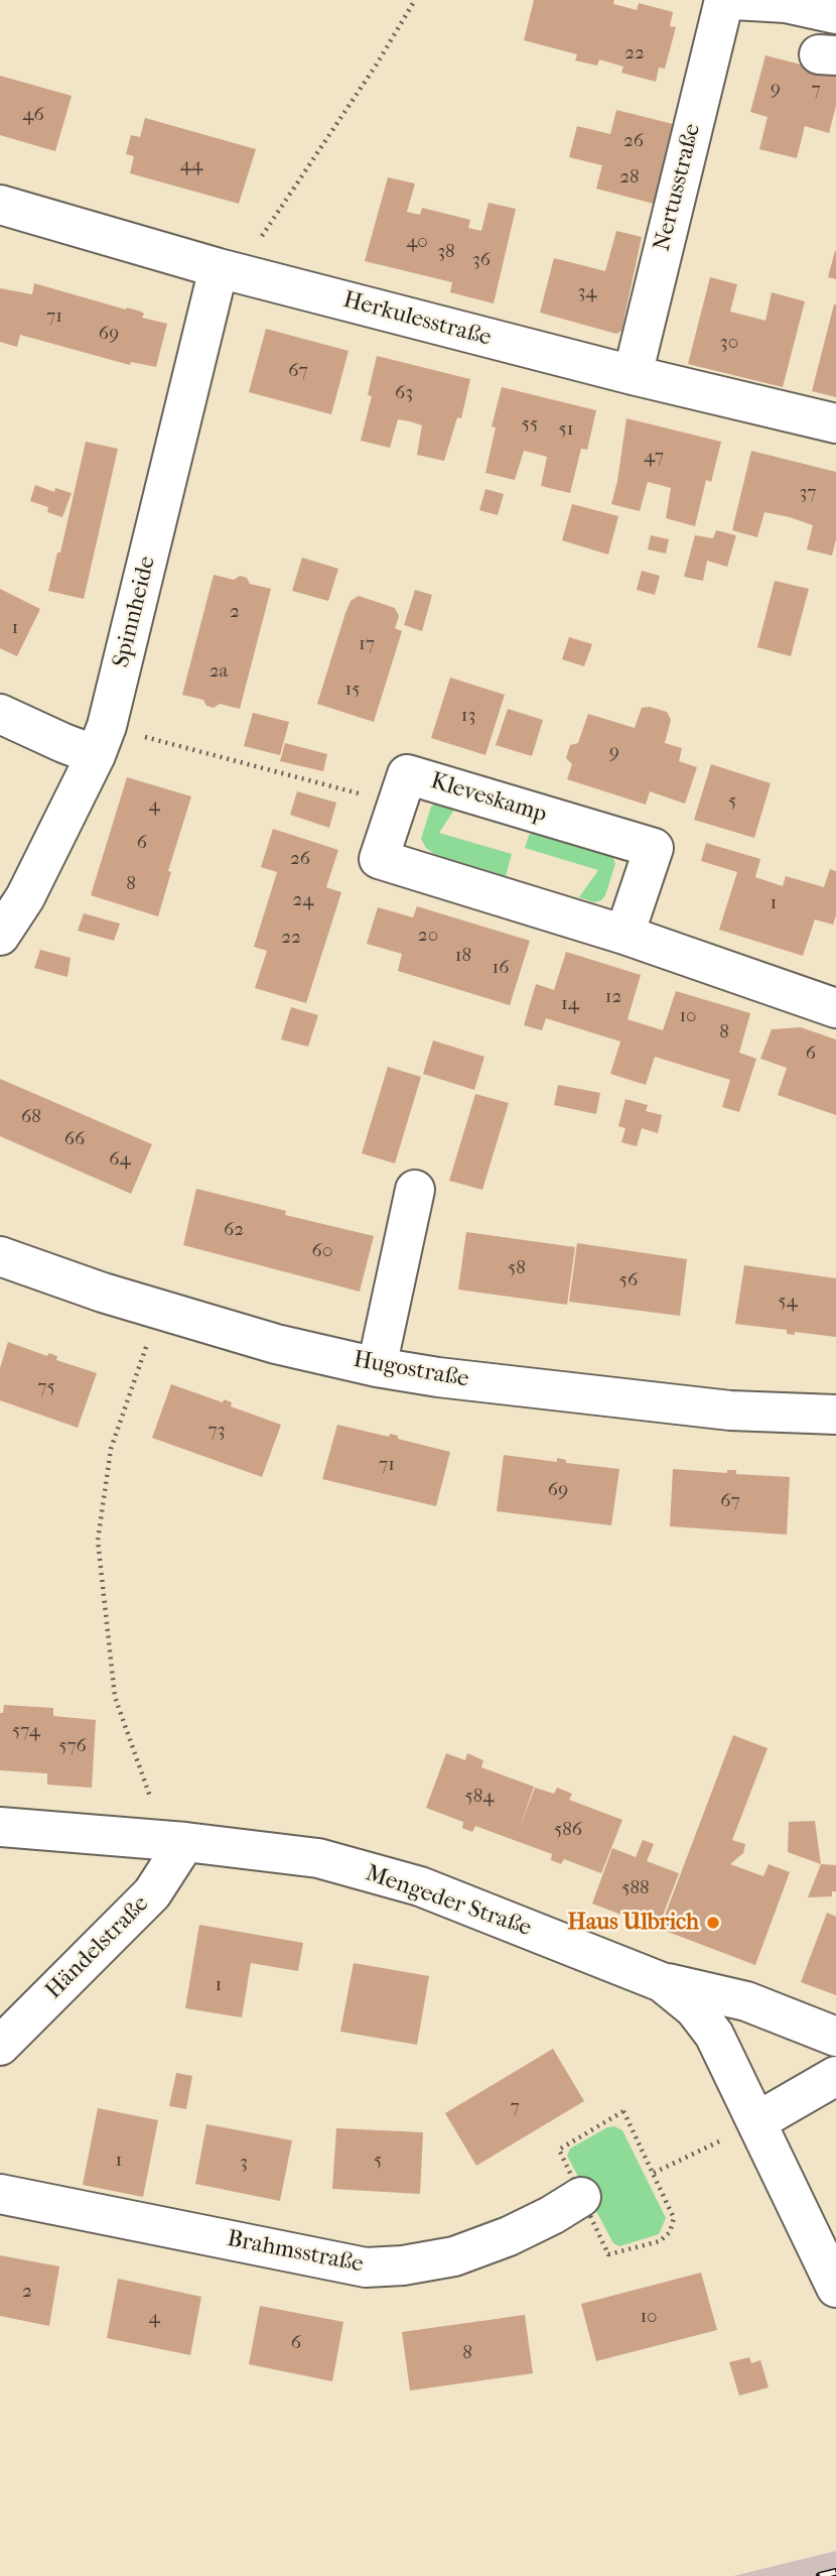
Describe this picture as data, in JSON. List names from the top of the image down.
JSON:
{
  "streets": {
    "street": [
      "Nertusstraße",
      "Herkulesstraße",
      "Spinnheide",
      "Kleveskamp",
      "Hugostraße",
      "Mengeder Straße",
      "Händelstraße",
      "Brahmsstraße"
    ]
  },
  "crossings": [
    ["Nertusstraße", "Herkulesstraße"],
    ["Herkulesstraße", "Spinnheide"],
    ["Mengeder Straße", "Händelstraße"]
  ],
  "places": ["Haus Ulbrich"],
  "house_numbers": [
    "22",
    "9",
    "7",
    "46",
    "26",
    "44",
    "28",
    "40",
    "38",
    "36",
    "34",
    "71",
    "69",
    "30",
    "67",
    "63",
    "55",
    "51",
    "47",
    "37",
    "2",
    "1",
    "17",
    "2a",
    "15",
    "13",
    "9",
    "5",
    "4",
    "6",
    "26",
    "8",
    "24",
    "1",
    "20",
    "22",
    "18",
    "16",
    "12",
    "14",
    "10",
    "8",
    "6",
    "68",
    "66",
    "64",
    "62",
    "60",
    "58",
    "56",
    "54",
    "75",
    "73",
    "71",
    "69",
    "67",
    "574",
    "576",
    "584",
    "586",
    "588",
    "1",
    "7",
    "1",
    "5",
    "3",
    "2",
    "10",
    "4",
    "6",
    "8"
  ]
}
